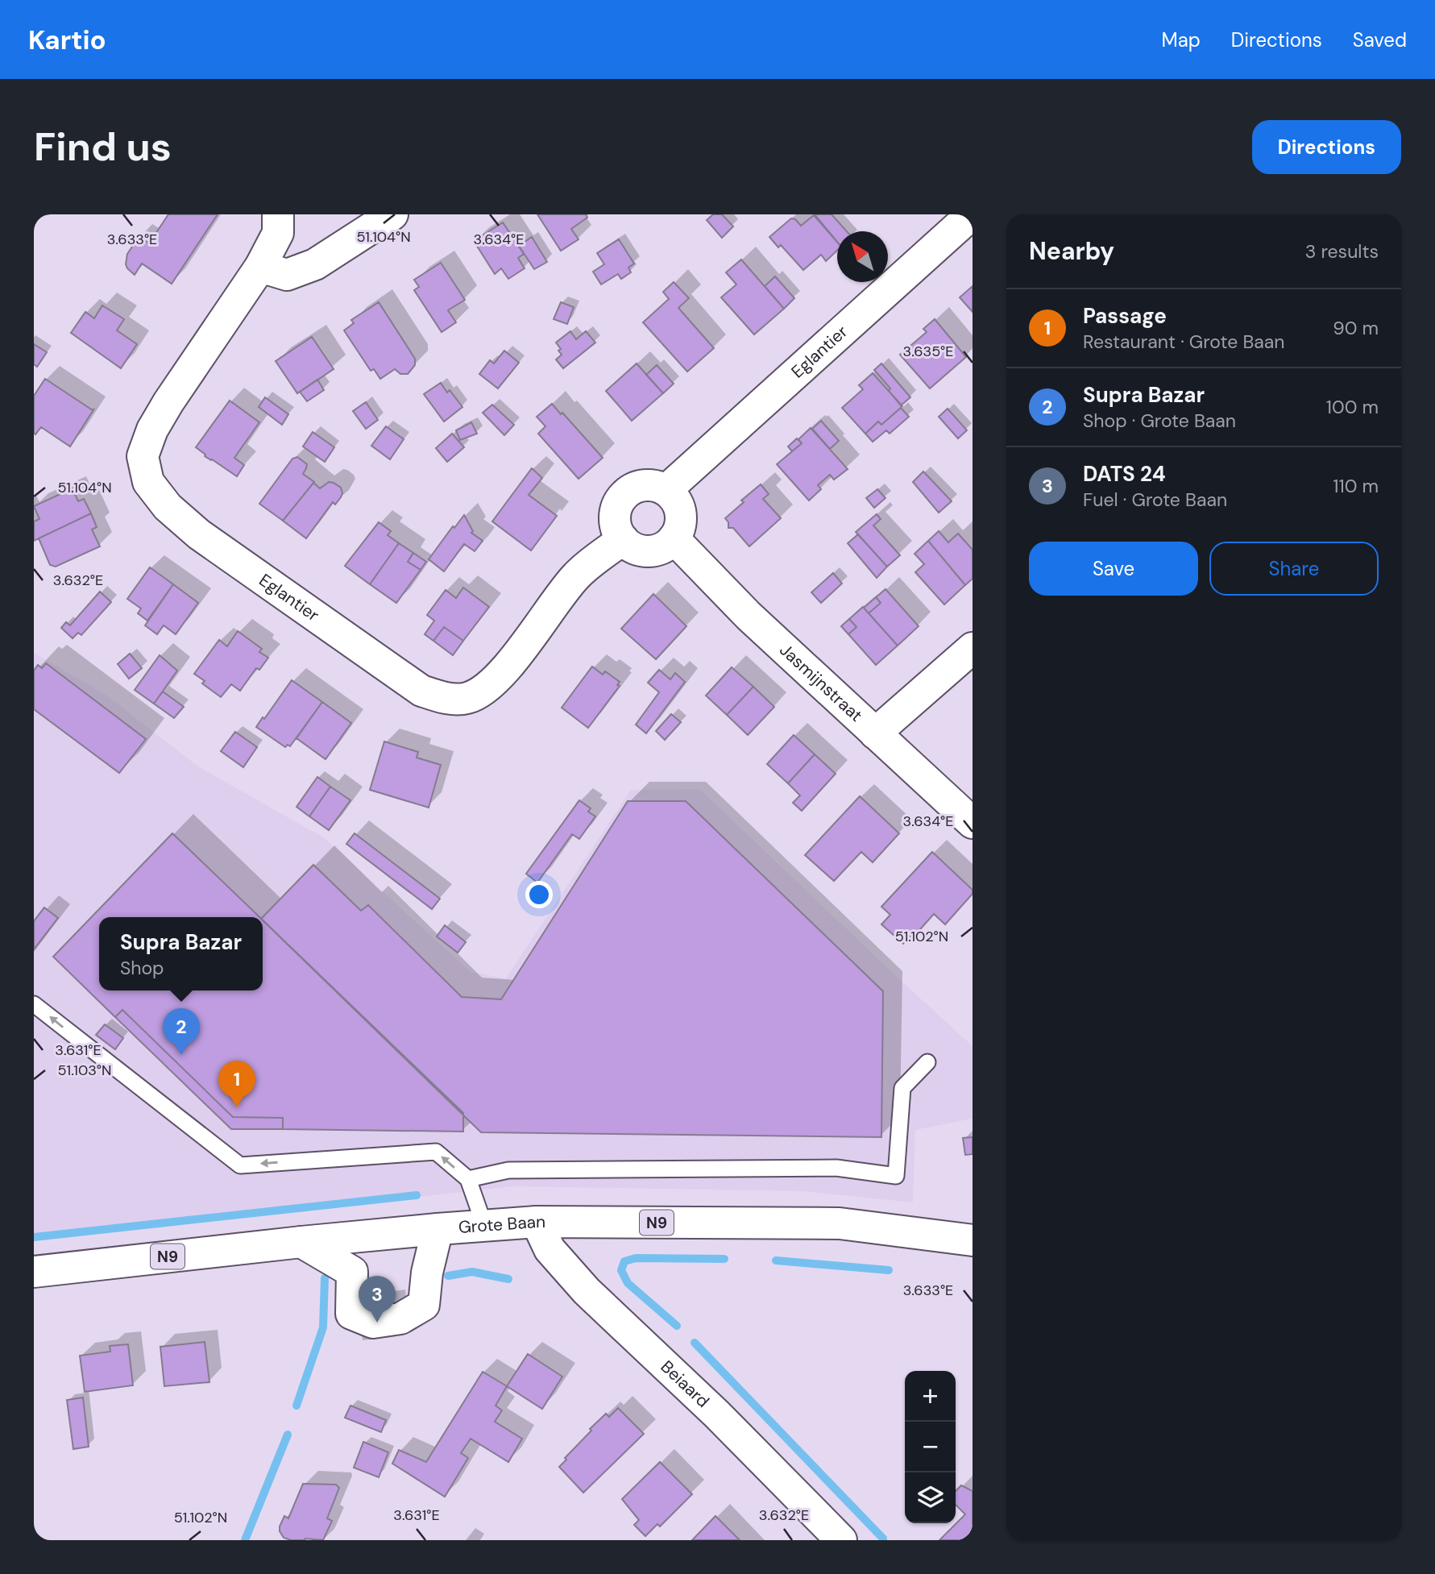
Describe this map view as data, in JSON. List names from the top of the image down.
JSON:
{
  "streets": {
    "street": [
      "Eglantier",
      "Jasmijnstraat",
      "N9",
      "Grote Baan",
      "Beiaard"
    ]
  },
  "crossings": [
    ["Eglantier", "Jasmijnstraat"],
    ["Grote Baan", "Beiaard"]
  ],
  "north": "top left",
  "page": {
    "header": "Kartio",
    "nav": ["Map", "Directions", "Saved"],
    "buttons": [
      "Directions",
      ["Save", "Share"]
    ],
    "title": "Find us",
    "heading": ["Nearby", "3 results"],
    "list": [
      {
        "mark": "1",
        "name": "Passage",
        "note": "Restaurant · Grote Baan",
        "value": "90 m"
      },
      {
        "mark": "2",
        "name": "Supra Bazar",
        "note": "Shop · Grote Baan",
        "value": "100 m"
      },
      {
        "mark": "3",
        "name": "DATS 24",
        "note": "Fuel · Grote Baan",
        "value": "110 m"
      }
    ],
    "popup": ["Supra Bazar", "Shop"],
    "pins": ["2", "1", "3"],
    "map_buttons": ["+", "−"]
  },
  "coordinates": [
    "51.104°N",
    "3.633°E",
    "3.634°E",
    "3.635°E",
    "3.632°E",
    "51.102°N",
    "3.631°E",
    "51.103°N"
  ]
}
